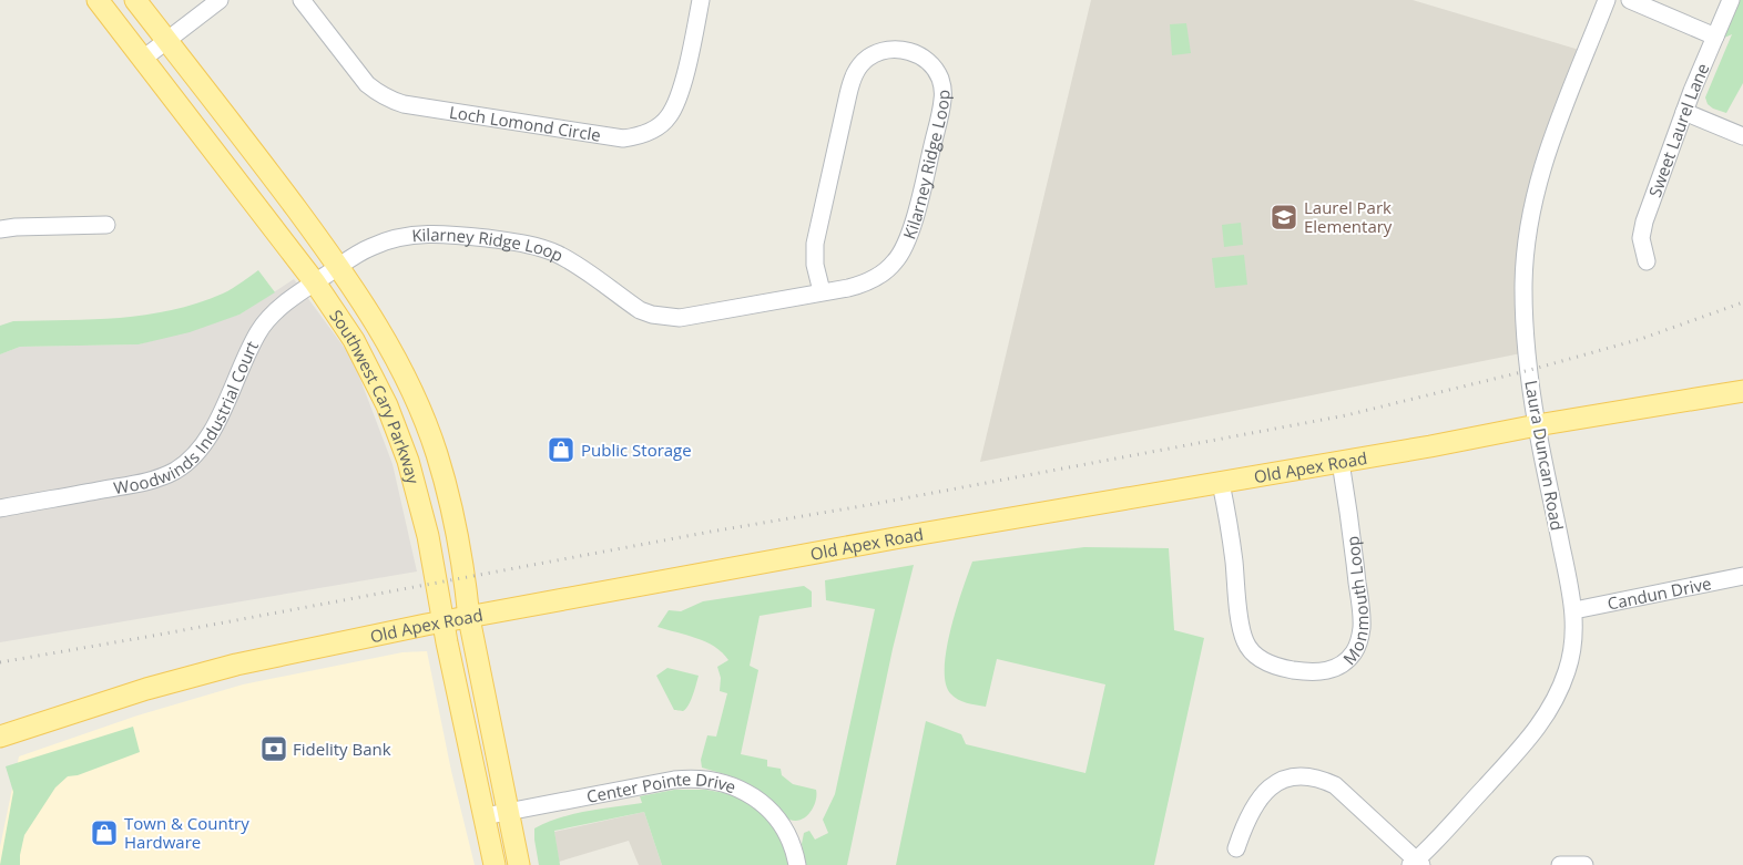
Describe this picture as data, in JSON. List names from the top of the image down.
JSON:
{
  "streets": {
    "main road": ["Southwest Cary Parkway", "Old Apex Road"],
    "street": [
      "Loch Lomond Circle",
      "Sweet Laurel Lane",
      "Kilarney Ridge Loop",
      "Woodwinds Industrial Court",
      "Laura Duncan Road",
      "Candun Drive",
      "Monmouth Loop",
      "Center Pointe Drive"
    ]
  },
  "crossings": [
    ["Kilarney Ridge Loop", "Southwest Cary Parkway"],
    ["Kilarney Ridge Loop", "Woodwinds Industrial Court"],
    ["Southwest Cary Parkway", "Woodwinds Industrial Court"],
    ["Southwest Cary Parkway", "Old Apex Road"],
    ["Southwest Cary Parkway", "Center Pointe Drive"],
    ["Laura Duncan Road", "Old Apex Road"],
    ["Laura Duncan Road", "Candun Drive"],
    ["Old Apex Road", "Monmouth Loop"]
  ],
  "places": {
    "school or university": ["Laurel Park Elementary"],
    "shop": ["Public Storage", "Town & Country Hardware"],
    "bank": ["Fidelity Bank"]
  }
}
